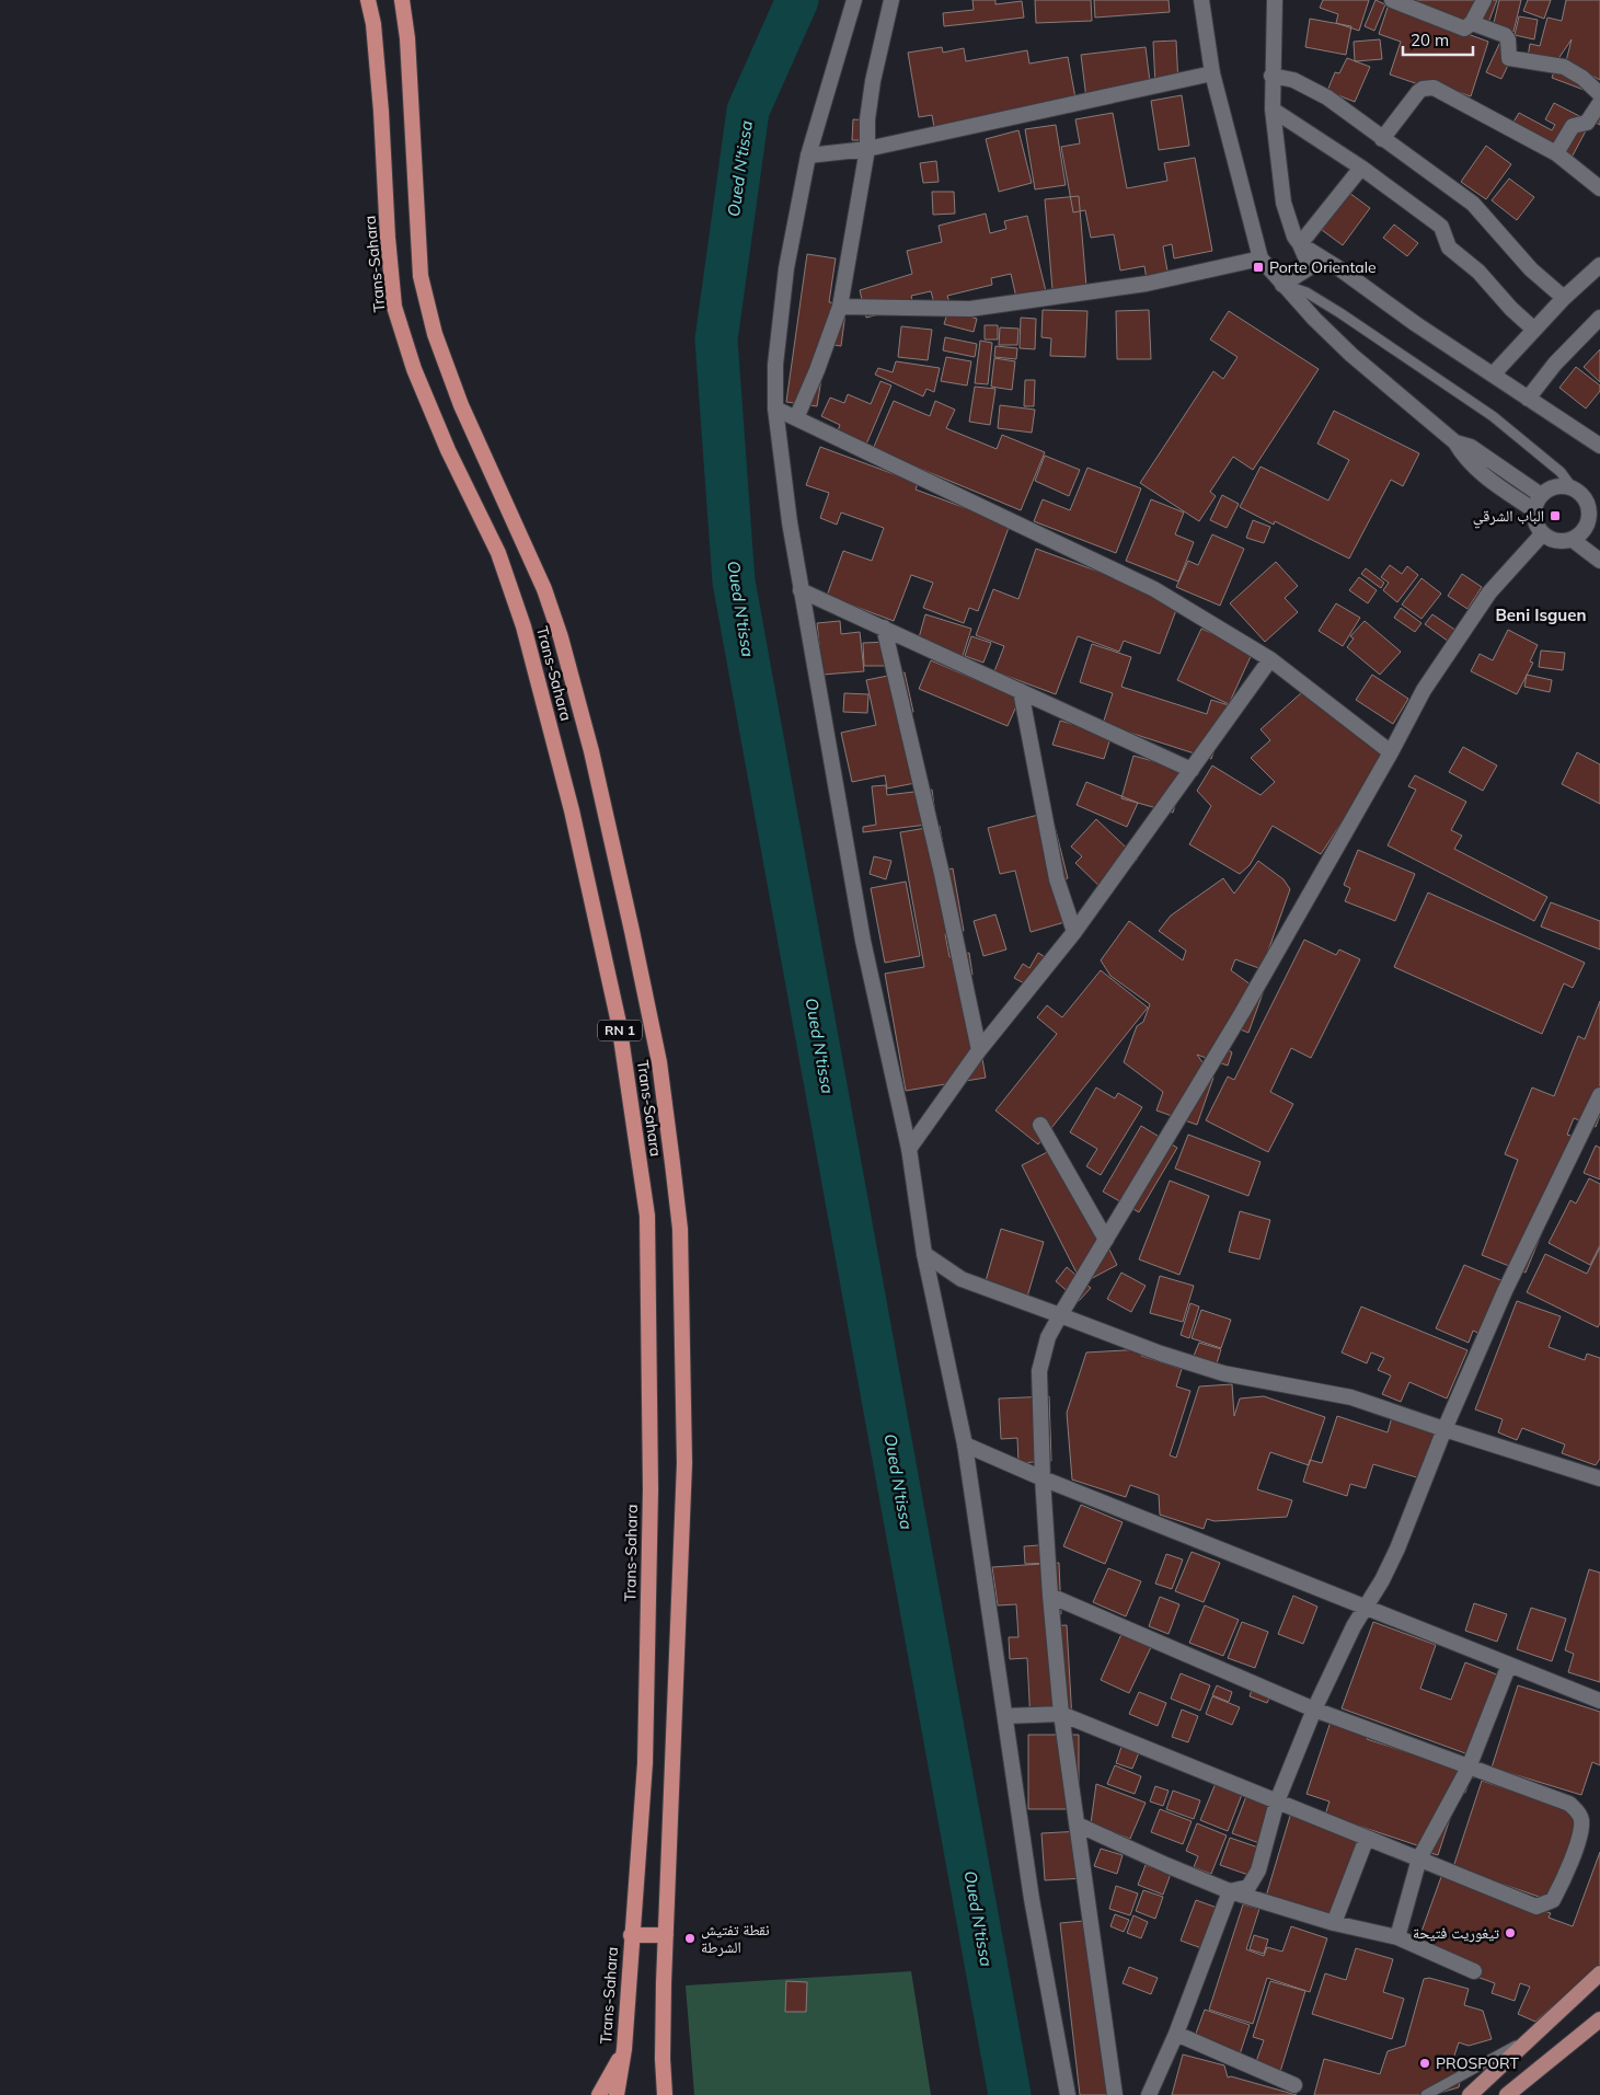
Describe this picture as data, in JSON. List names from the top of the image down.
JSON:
{
  "streets": {
    "highway": ["Trans-Sahara", "RN 1"]
  },
  "districts": ["Beni Isguen"],
  "water": ["Oued N'tissa"],
  "places": {
    "transit": ["Porte Orientale", "الباب الشرقي"],
    "other": ["تيغوريت فتيحة", "نقطة تفتيش الشرطة", "PROSPORT"]
  },
  "scale_bar": "20 m"
}
